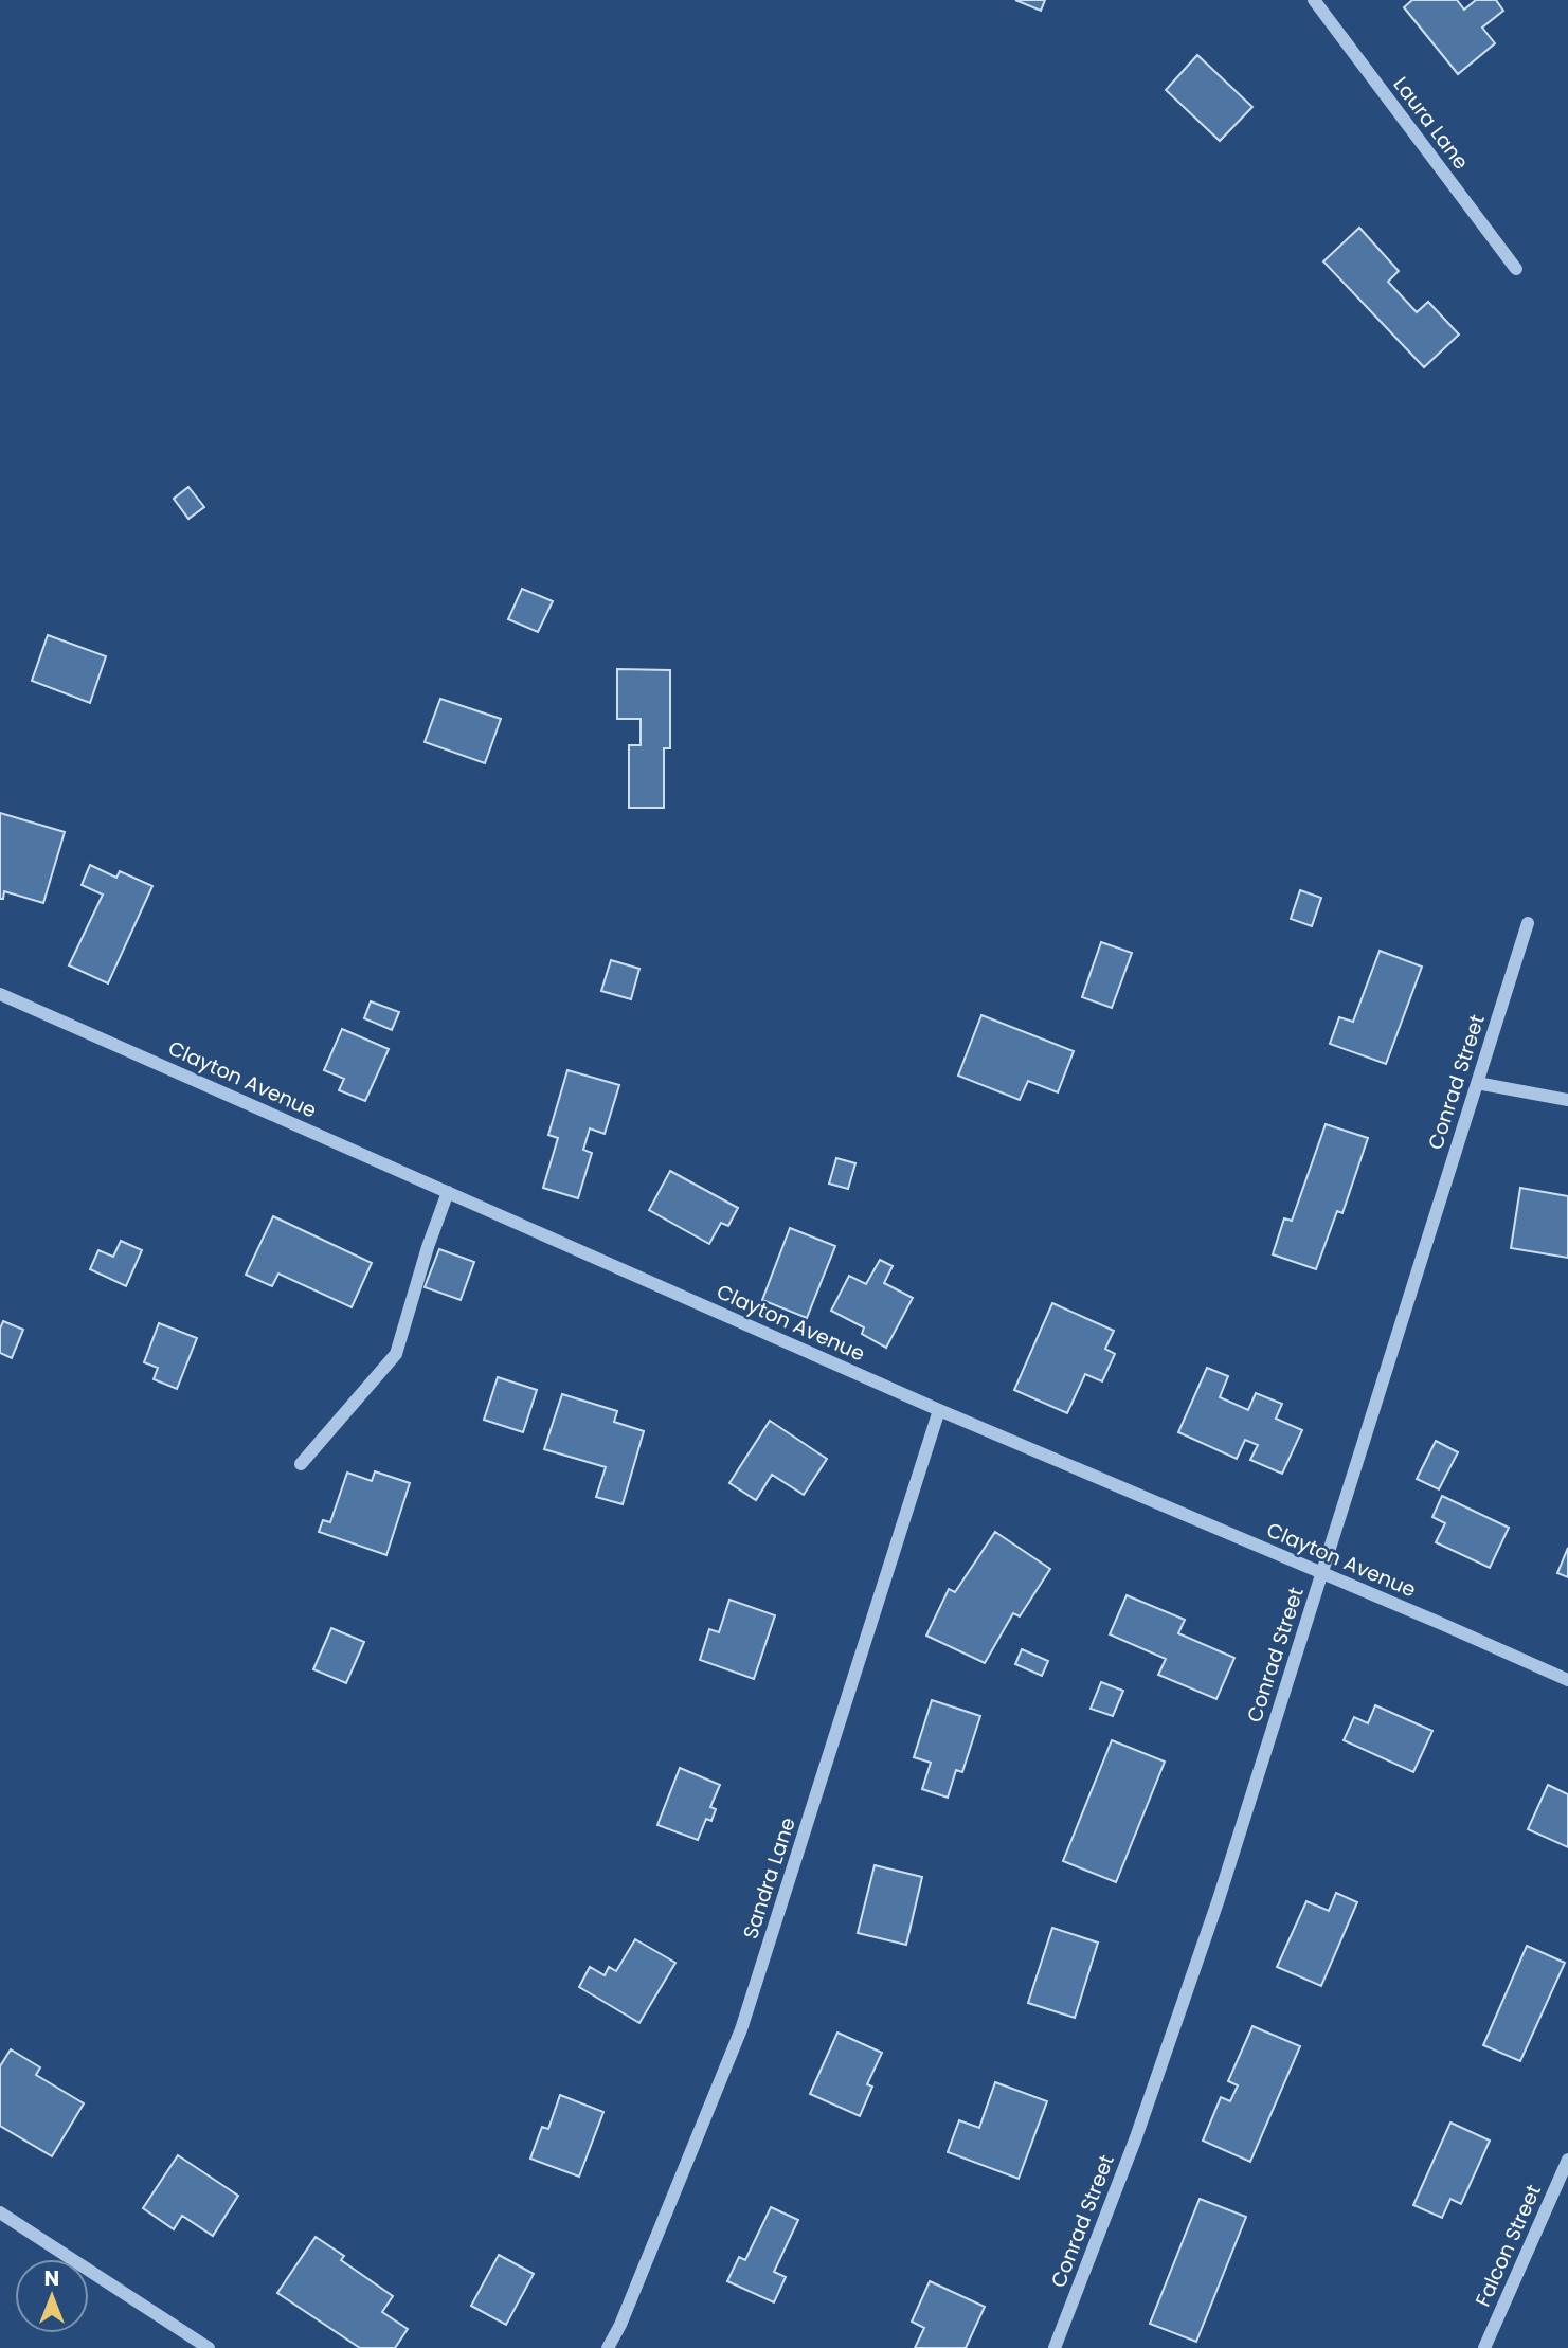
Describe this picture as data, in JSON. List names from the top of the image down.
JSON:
{
  "streets": {
    "street": [
      "Laura Lane",
      "Clayton Avenue",
      "Conrad Street",
      "Sandra Lane",
      "Falcon Street"
    ]
  },
  "crossings": [
    ["Clayton Avenue", "Conrad Street"],
    ["Clayton Avenue", "Sandra Lane"]
  ],
  "north": "top"
}
